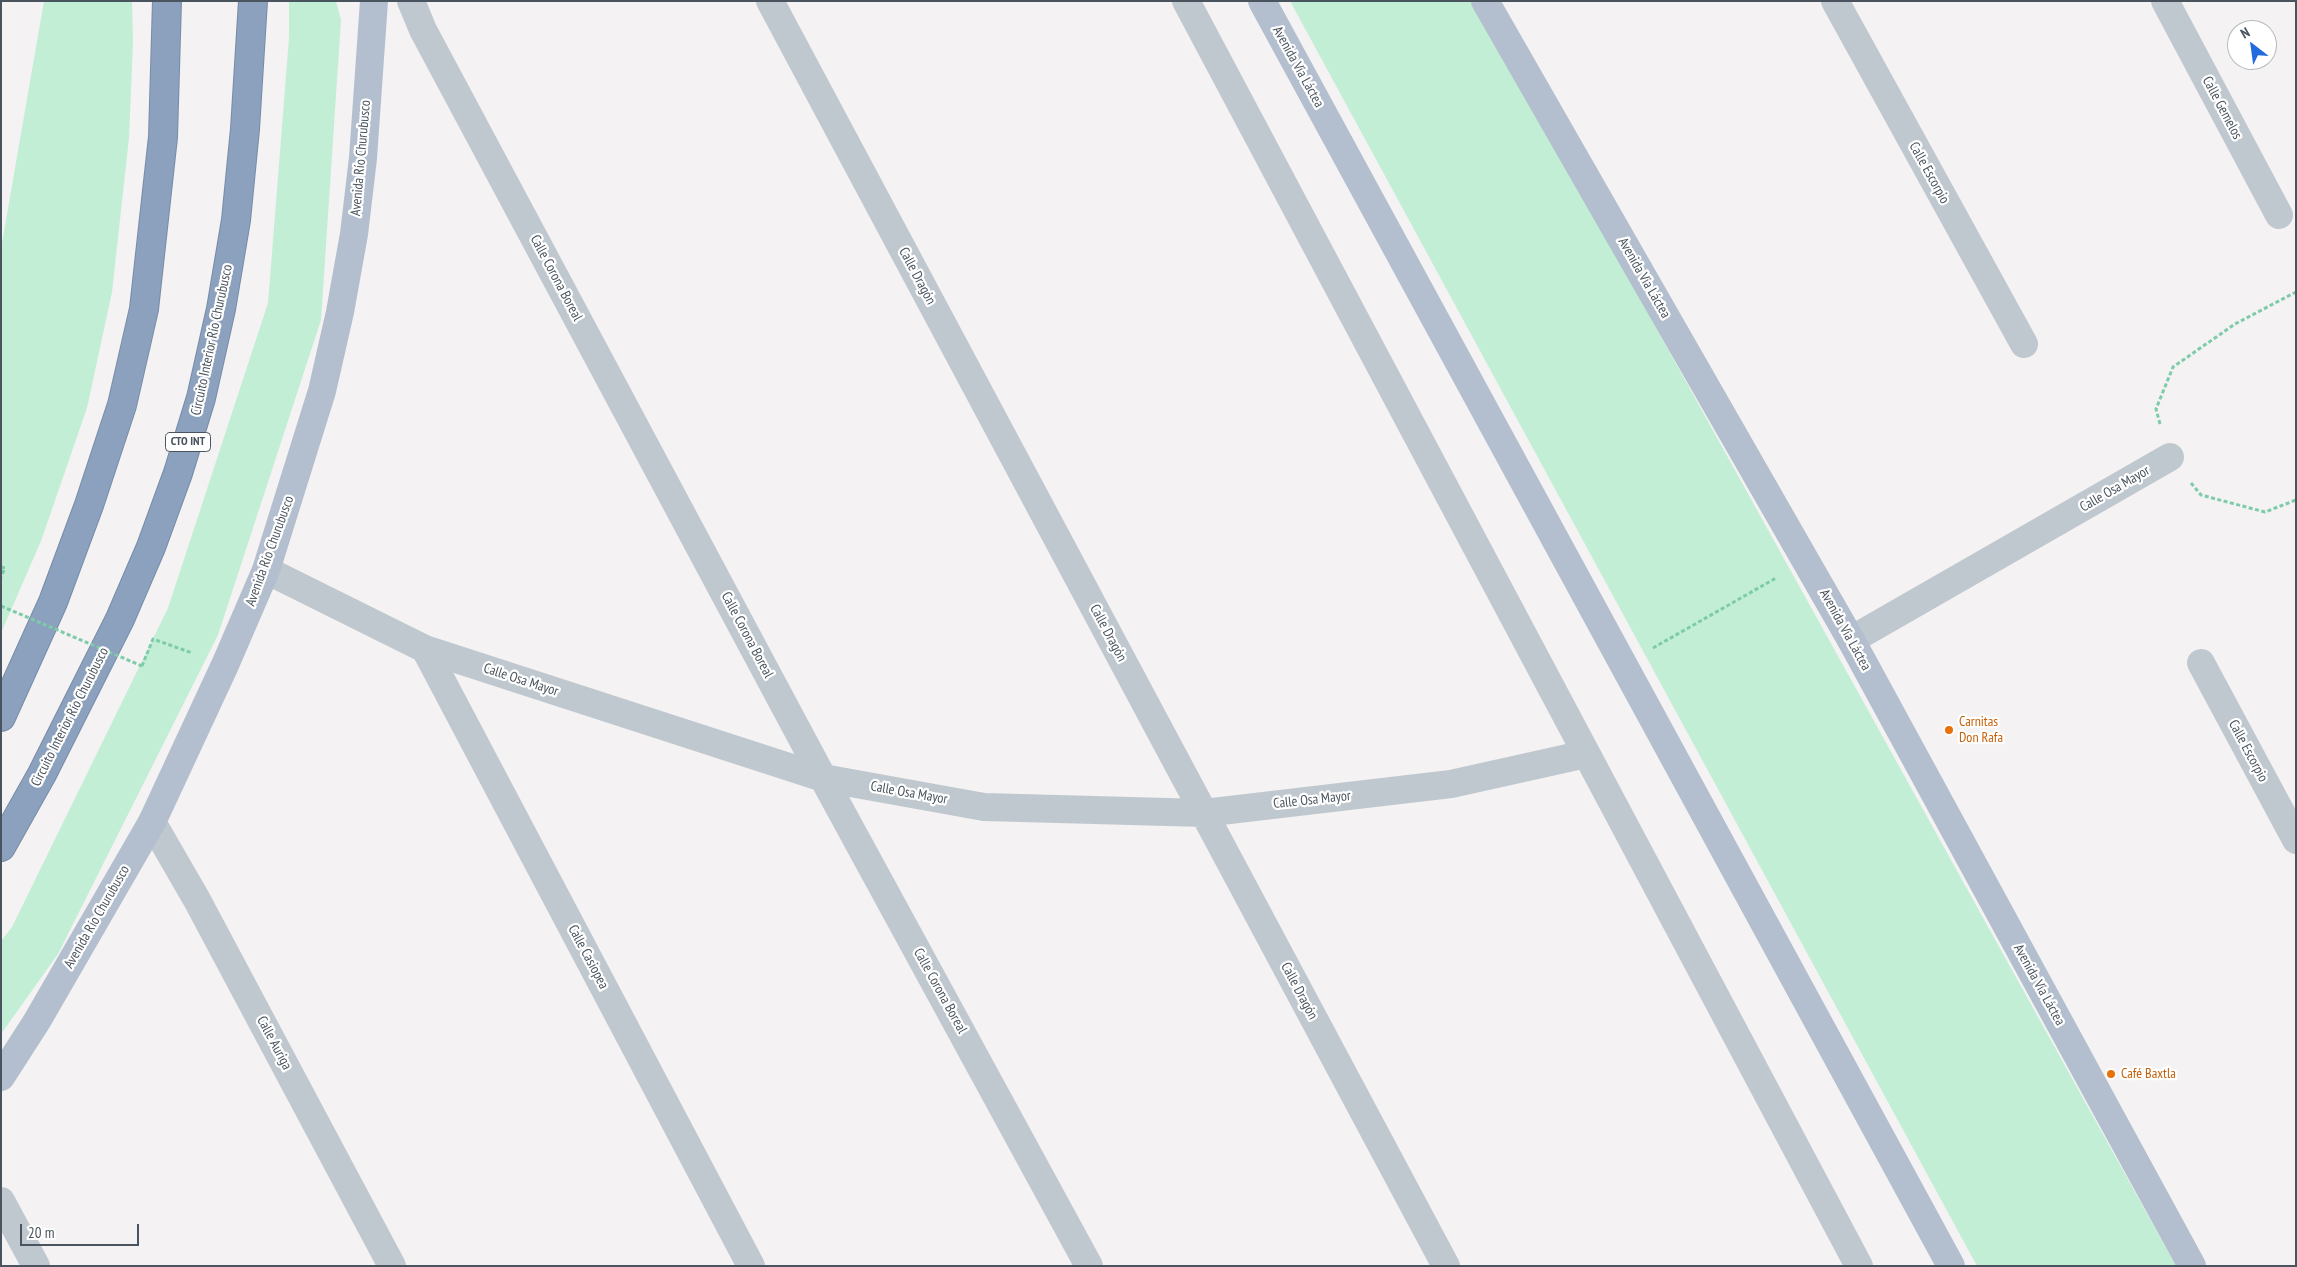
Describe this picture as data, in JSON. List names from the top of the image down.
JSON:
{
  "streets": {
    "highway": ["Circuito Interior Río Churubusco", "CTO INT"],
    "main road": ["Avenida Vía Láctea", "Avenida Río Churubusco"],
    "street": [
      "Calle Gemelos",
      "Calle Escorpio",
      "Calle Dragón",
      "Calle Corona Boreal",
      "Calle Osa Mayor",
      "Calle Casiopea",
      "Calle Auriga"
    ]
  },
  "crossings": [
    ["Avenida Vía Láctea", "Calle Osa Mayor"],
    ["Avenida Río Churubusco", "Calle Osa Mayor"],
    ["Avenida Río Churubusco", "Calle Auriga"],
    ["Calle Dragón", "Calle Osa Mayor"],
    ["Calle Corona Boreal", "Calle Osa Mayor"],
    ["Calle Osa Mayor", "Calle Casiopea"]
  ],
  "places": ["Carnitas Don Rafa", "Café Baxtla"],
  "scale_bar": "20 m",
  "north": "top left"
}
